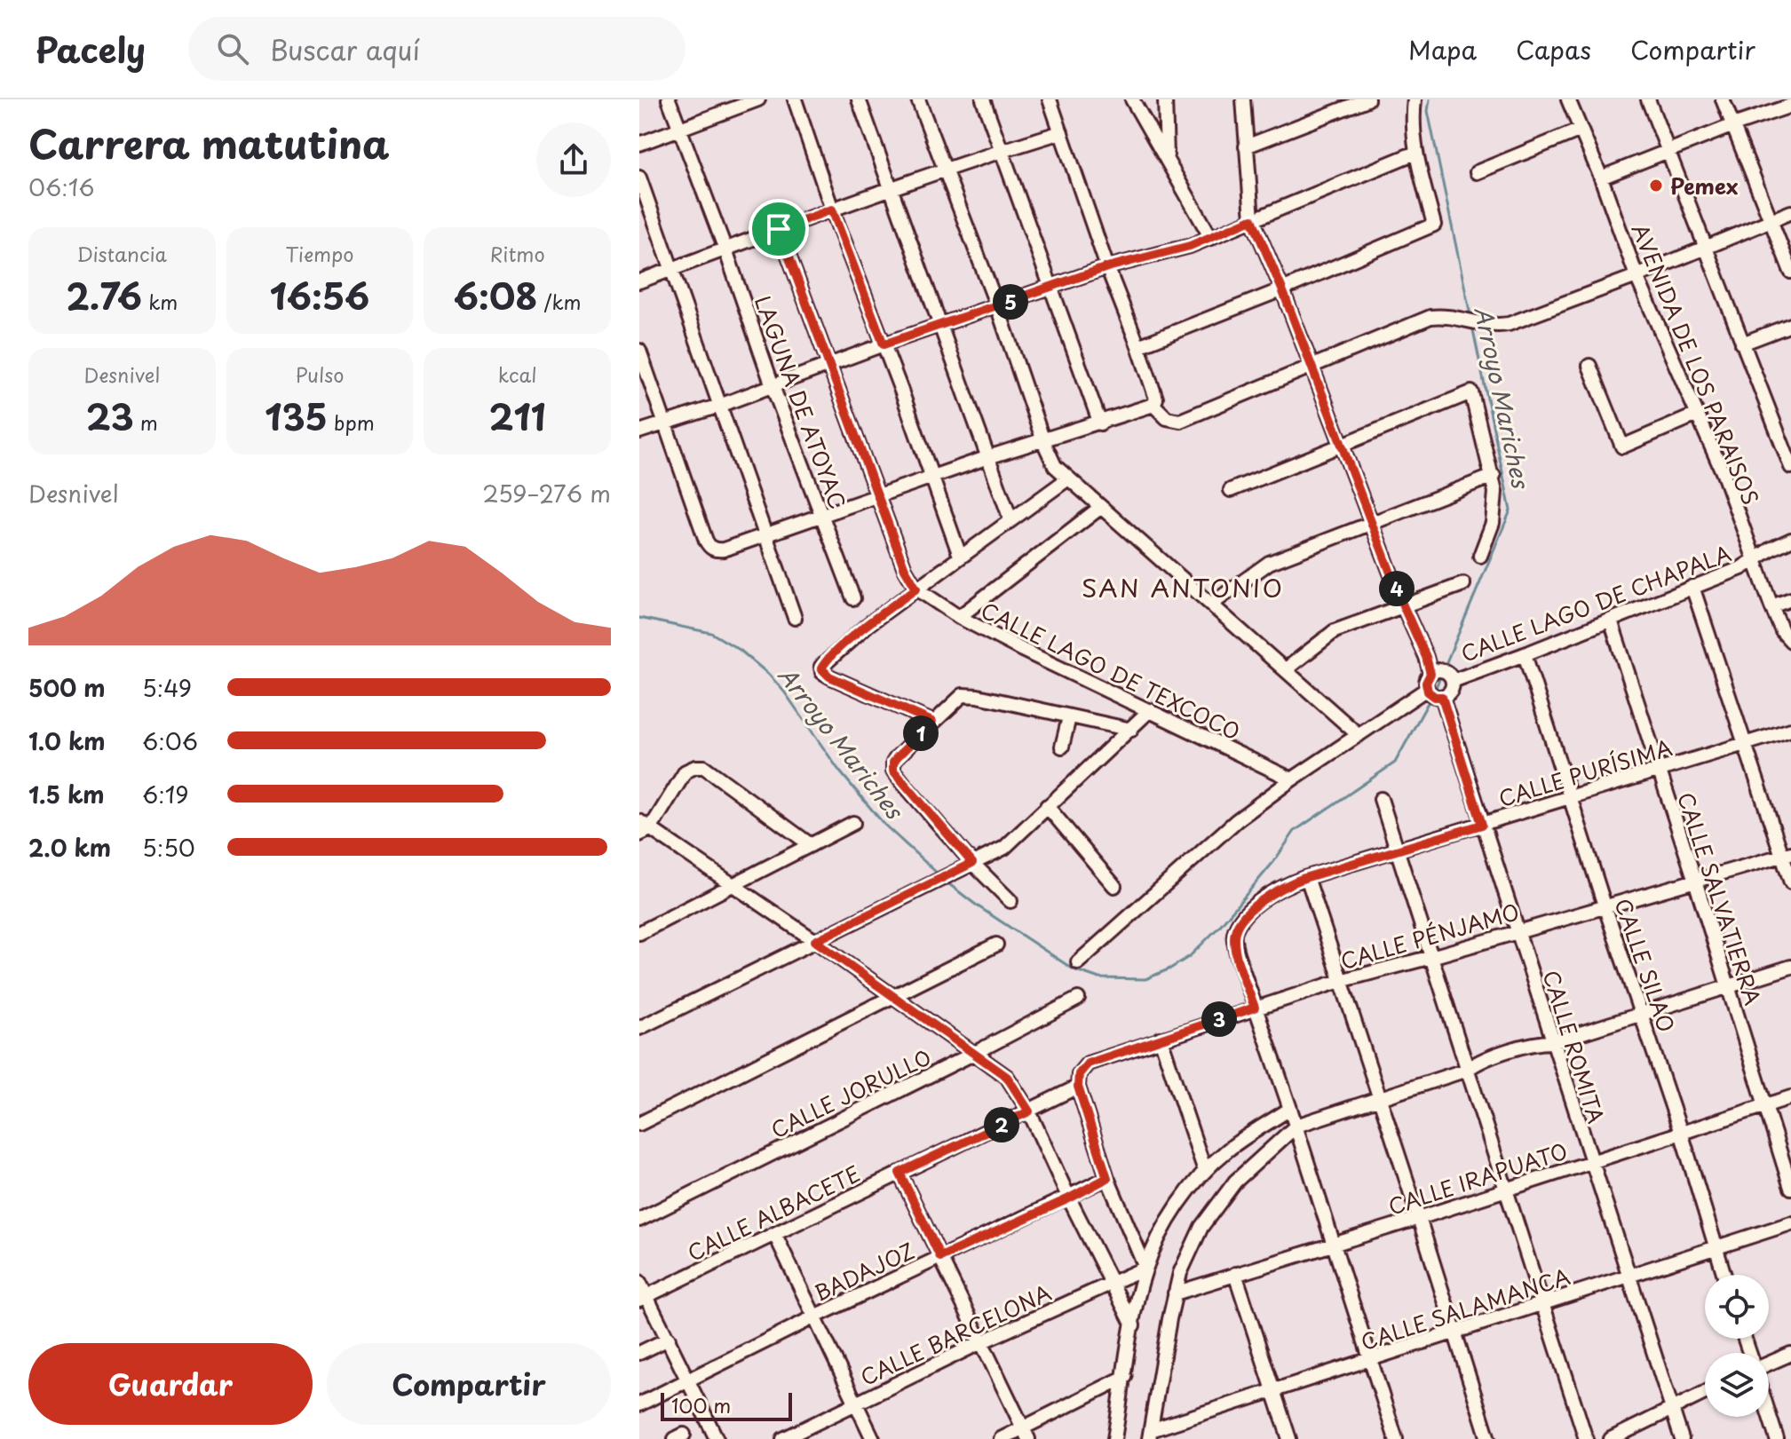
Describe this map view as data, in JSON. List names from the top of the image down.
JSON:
{
  "streets": {
    "street": [
      "AVENIDA DE LOS PARAISOS",
      "LAGUNA DE ATOYAC",
      "CALLE LAGO DE CHAPALA",
      "CALLE LAGO DE TEXCOCO",
      "CALLE PURÍSIMA",
      "CALLE SALVATIERRA",
      "CALLE PÉNJAMO",
      "CALLE SILAO",
      "CALLE ROMITA",
      "CALLE JORULLO",
      "CALLE IRAPUATO",
      "CALLE ALBACETE",
      "BADAJOZ",
      "CALLE SALAMANCA",
      "CALLE BARCELONA"
    ]
  },
  "crossings": [
    ["AVENIDA DE LOS PARAISOS", "CALLE LAGO DE CHAPALA"],
    ["CALLE LAGO DE CHAPALA", "CALLE SALVATIERRA"],
    ["CALLE LAGO DE CHAPALA", "CALLE SILAO"],
    ["CALLE PURÍSIMA", "CALLE SALVATIERRA"],
    ["CALLE PURÍSIMA", "CALLE PÉNJAMO"],
    ["CALLE PURÍSIMA", "CALLE SILAO"],
    ["CALLE PURÍSIMA", "CALLE ROMITA"],
    ["CALLE PURÍSIMA", "CALLE IRAPUATO"],
    ["CALLE PURÍSIMA", "CALLE SALAMANCA"],
    ["CALLE SALVATIERRA", "CALLE PÉNJAMO"],
    ["CALLE SALVATIERRA", "CALLE IRAPUATO"],
    ["CALLE PÉNJAMO", "CALLE SILAO"],
    ["CALLE PÉNJAMO", "CALLE ROMITA"],
    ["CALLE PÉNJAMO", "CALLE ALBACETE"],
    ["CALLE SILAO", "CALLE IRAPUATO"],
    ["CALLE SILAO", "CALLE SALAMANCA"],
    ["CALLE ROMITA", "CALLE IRAPUATO"],
    ["CALLE ROMITA", "CALLE SALAMANCA"]
  ],
  "districts": ["SAN ANTONIO"],
  "water": ["Arroyo Mariches"],
  "places": ["Pemex"],
  "scale_bar": "100 m",
  "page": {
    "header": "Pacely",
    "search": "Buscar aquí",
    "nav": ["Mapa", "Capas", "Compartir"],
    "heading": ["Carrera matutina", "06:16"],
    "stats": [
      ["Distancia", "2.76 km"],
      ["Tiempo", "16:56"],
      ["Ritmo", "6:08 /km"],
      ["Desnivel", "23 m"],
      ["Pulso", "135 bpm"],
      ["kcal", "211"]
    ],
    "pins": [
      "5",
      "4",
      "1",
      "3",
      "2"
    ],
    "chart": ["Desnivel", "259–276 m"],
    "list": [
      {
        "name": "500 m",
        "note": "5:49"
      },
      {
        "name": "1.0 km",
        "note": "6:06"
      },
      {
        "name": "1.5 km",
        "note": "6:19"
      },
      {
        "name": "2.0 km",
        "note": "5:50"
      }
    ],
    "buttons": ["Guardar", "Compartir"],
    "scale": "100 m"
  }
}
